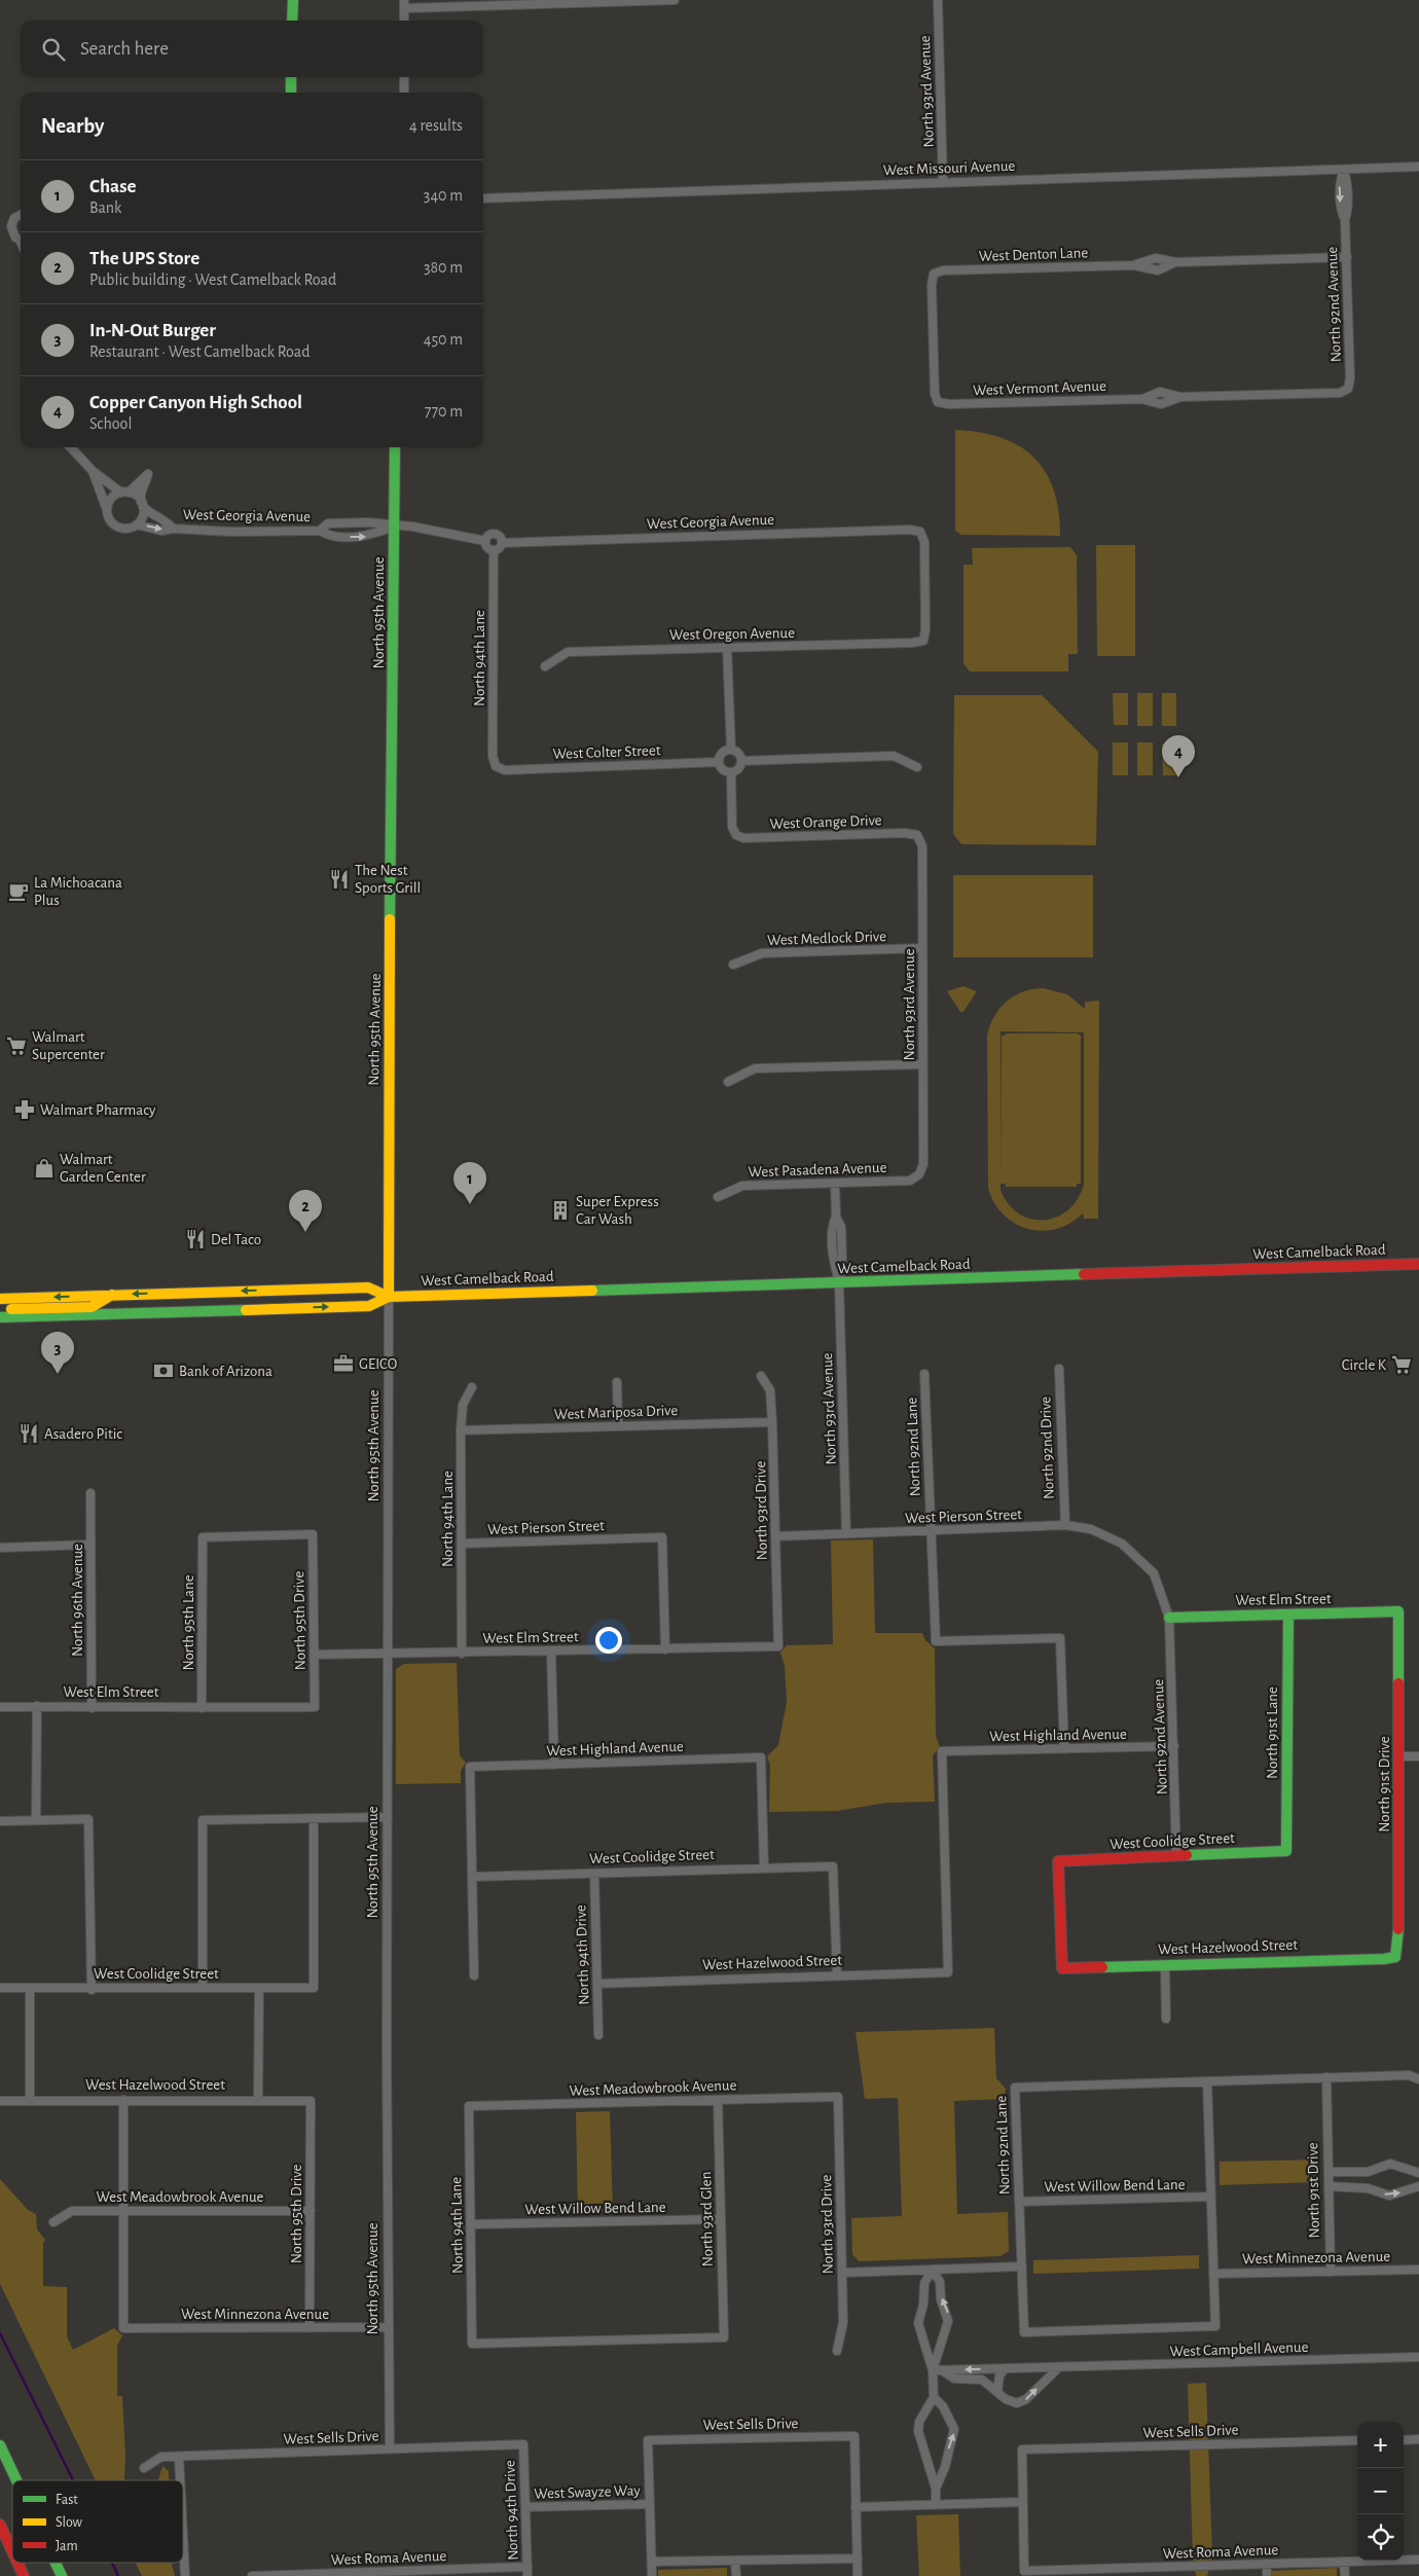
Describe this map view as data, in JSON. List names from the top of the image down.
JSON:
{
  "streets": {
    "main road": [
      "North 95th Avenue",
      "West Camelback Road",
      "West Elm Street",
      "North 91st Lane",
      "North 91st Drive",
      "West Coolidge Street",
      "West Hazelwood Street"
    ],
    "street": [
      "North 93rd Avenue",
      "West Missouri Avenue",
      "West Denton Lane",
      "North 92nd Avenue",
      "West Vermont Avenue",
      "West Georgia Avenue",
      "West Oregon Avenue",
      "North 94th Lane",
      "West Colter Street",
      "West Orange Drive",
      "West Medlock Drive",
      "West Pasadena Avenue",
      "West Mariposa Drive",
      "North 92nd Lane",
      "North 92nd Drive",
      "North 93rd Drive",
      "West Pierson Street",
      "North 96th Avenue",
      "North 95th Drive",
      "North 95th Lane",
      "West Highland Avenue",
      "North 94th Drive",
      "West Meadowbrook Avenue",
      "West Willow Bend Lane",
      "North 93rd Glen",
      "West Minnezona Avenue",
      "West Campbell Avenue",
      "West Sells Drive",
      "West Swayze Way",
      "West Roma Avenue"
    ]
  },
  "crossings": [
    ["North 93rd Avenue", "West Missouri Avenue"],
    ["North 93rd Avenue", "West Orange Drive"],
    ["North 93rd Avenue", "West Medlock Drive"],
    ["North 93rd Avenue", "West Pasadena Avenue"],
    ["North 93rd Avenue", "West Camelback Road"],
    ["North 93rd Avenue", "West Pierson Street"],
    ["West Missouri Avenue", "North 92nd Avenue"],
    ["West Denton Lane", "North 92nd Avenue"],
    ["West Denton Lane", "West Vermont Avenue"],
    ["North 92nd Avenue", "West Vermont Avenue"],
    ["North 92nd Avenue", "West Pierson Street"],
    ["North 92nd Avenue", "West Elm Street"],
    ["North 92nd Avenue", "West Highland Avenue"],
    ["North 92nd Avenue", "West Coolidge Street"],
    ["West Georgia Avenue", "North 95th Avenue"],
    ["West Georgia Avenue", "West Oregon Avenue"],
    ["West Georgia Avenue", "North 94th Lane"],
    ["North 95th Avenue", "West Camelback Road"],
    ["North 95th Avenue", "West Elm Street"],
    ["North 95th Avenue", "West Minnezona Avenue"],
    ["North 95th Avenue", "West Sells Drive"],
    ["North 94th Lane", "West Colter Street"],
    ["North 94th Lane", "West Mariposa Drive"],
    ["North 94th Lane", "West Pierson Street"],
    ["North 94th Lane", "West Elm Street"],
    ["North 94th Lane", "West Meadowbrook Avenue"],
    ["North 94th Lane", "West Willow Bend Lane"],
    ["North 94th Lane", "North 93rd Glen"],
    ["West Colter Street", "West Orange Drive"],
    ["West Mariposa Drive", "North 93rd Drive"],
    ["North 92nd Lane", "West Pierson Street"],
    ["North 92nd Lane", "West Highland Avenue"],
    ["North 92nd Lane", "North 91st Drive"],
    ["North 92nd Lane", "West Willow Bend Lane"],
    ["North 92nd Lane", "West Minnezona Avenue"],
    ["North 92nd Drive", "West Pierson Street"],
    ["North 93rd Drive", "West Pierson Street"],
    ["North 93rd Drive", "West Elm Street"],
    ["North 93rd Drive", "West Meadowbrook Avenue"],
    ["West Pierson Street", "West Elm Street"],
    ["West Elm Street", "North 96th Avenue"],
    ["West Elm Street", "North 95th Drive"],
    ["West Elm Street", "North 95th Lane"],
    ["West Elm Street", "North 91st Lane"],
    ["West Elm Street", "North 91st Drive"],
    ["North 95th Drive", "North 95th Lane"],
    ["North 95th Drive", "West Hazelwood Street"],
    ["North 95th Drive", "West Meadowbrook Avenue"],
    ["North 95th Drive", "West Minnezona Avenue"],
    ["North 91st Lane", "West Coolidge Street"],
    ["West Highland Avenue", "West Coolidge Street"],
    ["West Highland Avenue", "West Hazelwood Street"],
    ["North 91st Drive", "West Hazelwood Street"],
    ["North 91st Drive", "West Minnezona Avenue"],
    ["West Coolidge Street", "West Hazelwood Street"],
    ["West Coolidge Street", "North 94th Drive"],
    ["West Hazelwood Street", "North 94th Drive"],
    ["North 94th Drive", "West Sells Drive"],
    ["North 94th Drive", "West Swayze Way"],
    ["North 94th Drive", "West Roma Avenue"],
    ["West Meadowbrook Avenue", "North 93rd Glen"],
    ["West Meadowbrook Avenue", "West Minnezona Avenue"],
    ["West Willow Bend Lane", "North 93rd Glen"],
    ["West Sells Drive", "West Swayze Way"],
    ["West Sells Drive", "West Roma Avenue"]
  ],
  "places": {
    "restaurant": ["The Nest Sports Grill", "Del Taco", "Asadero Pitic"],
    "cafe": ["La Michoacana Plus"],
    "supermarket": ["Walmart Supercenter", "Circle K"],
    "pharmacy": ["Walmart Pharmacy"],
    "shop": ["Walmart Garden Center"],
    "building": ["Super Express Car Wash"],
    "office": ["GEICO"],
    "bank": ["Bank of Arizona"]
  },
  "legend": ["Fast", "Slow", "Jam"],
  "page": {
    "search": "Search here",
    "heading": ["Nearby", "4 results"],
    "list": [
      {
        "mark": "1",
        "name": "Chase",
        "note": "Bank",
        "value": "340 m"
      },
      {
        "mark": "2",
        "name": "The UPS Store",
        "note": "Public building · West Camelback Road",
        "value": "380 m"
      },
      {
        "mark": "3",
        "name": "In-N-Out Burger",
        "note": "Restaurant · West Camelback Road",
        "value": "450 m"
      },
      {
        "mark": "4",
        "name": "Copper Canyon High School",
        "note": "School",
        "value": "770 m"
      }
    ],
    "pins": [
      "4",
      "1",
      "2",
      "3"
    ],
    "map_buttons": ["+", "−"]
  }
}
